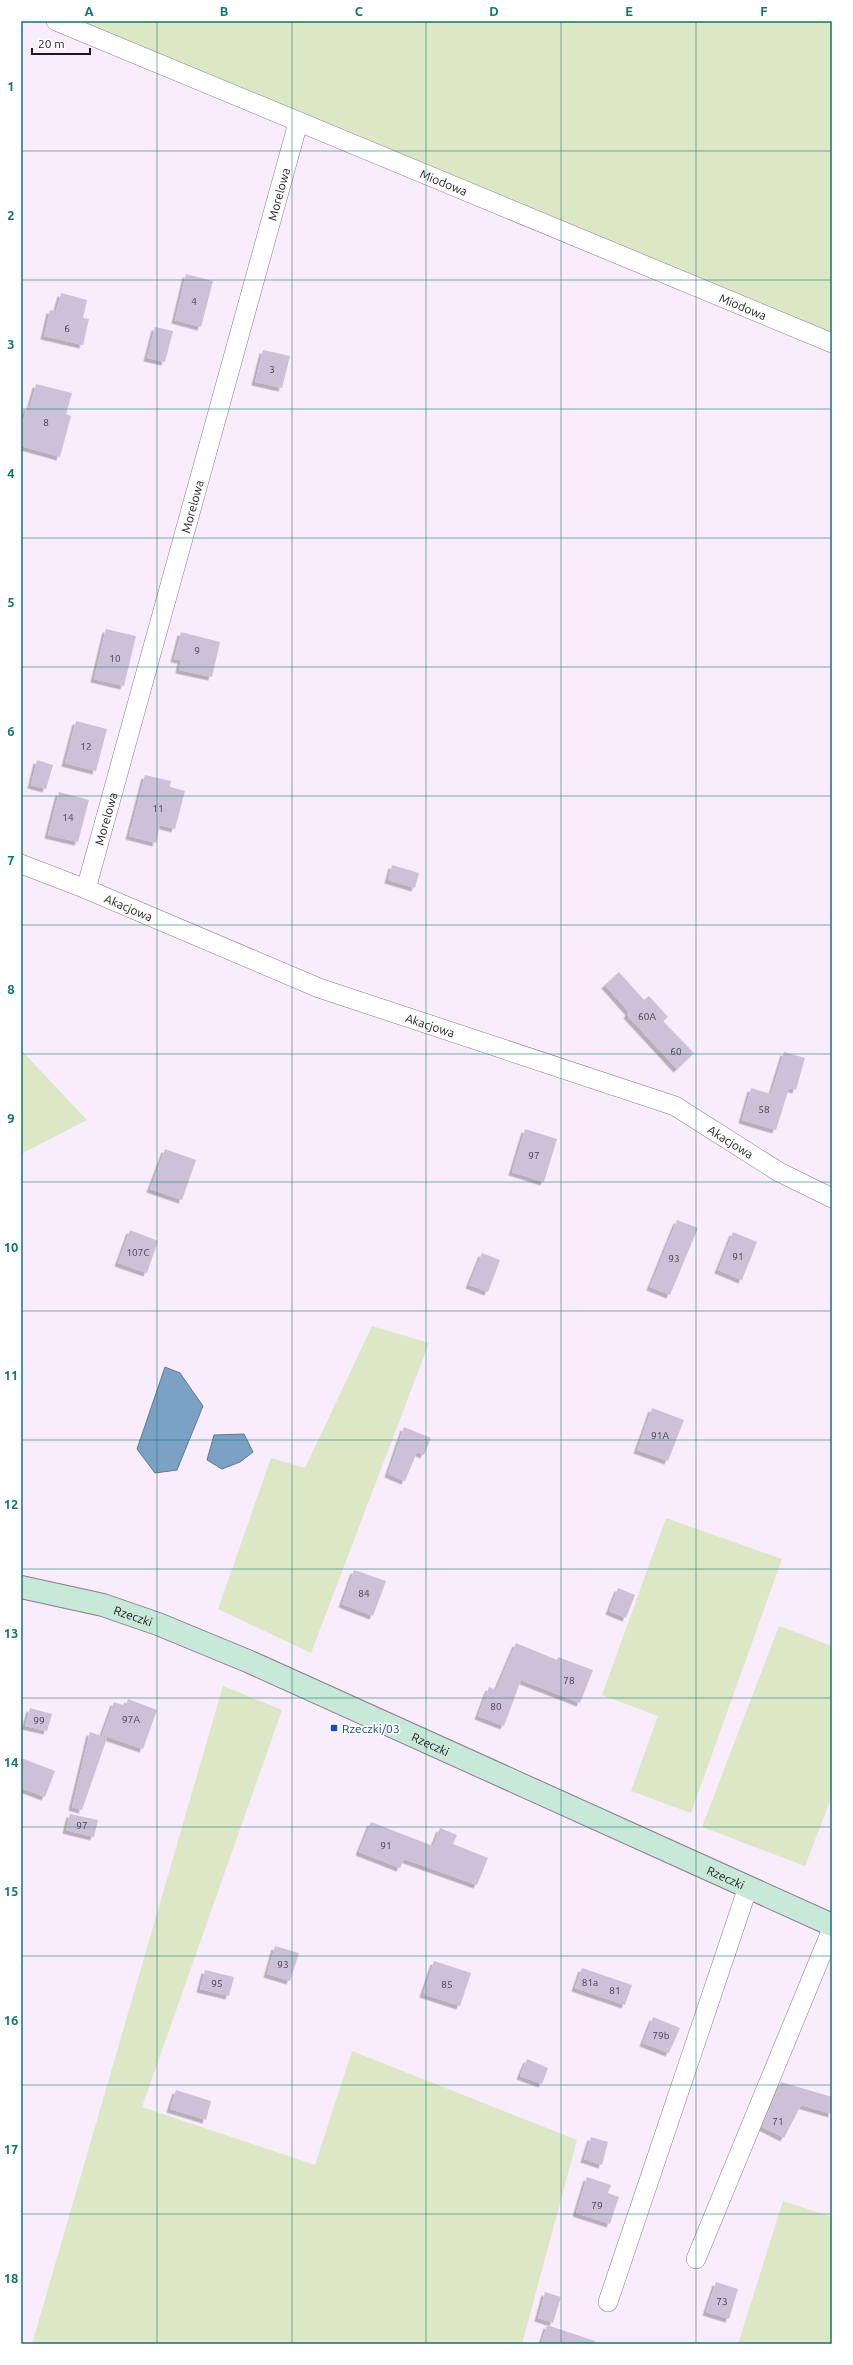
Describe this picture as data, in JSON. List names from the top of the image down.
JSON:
{
  "streets": {
    "main road": ["Rzeczki"],
    "street": ["Miodowa", "Morelowa", "Akacjowa"]
  },
  "crossings": [
    ["Miodowa", "Morelowa"],
    ["Morelowa", "Akacjowa"]
  ],
  "places": {
    "transit": ["Rzeczki/03"]
  },
  "house_numbers": [
    "4",
    "6",
    "3",
    "8",
    "9",
    "10",
    "12",
    "11",
    "14",
    "60A",
    "60",
    "58",
    "97",
    "107C",
    "91",
    "93",
    "91A",
    "84",
    "78",
    "80",
    "97A",
    "99",
    "97",
    "91",
    "93",
    "81a",
    "95",
    "85",
    "81",
    "79b",
    "71",
    "79",
    "73"
  ],
  "scale_bar": "20 m",
  "grid": {
    "columns": [
      "A",
      "B",
      "C",
      "D",
      "E",
      "F"
    ],
    "rows": [
      "1",
      "2",
      "3",
      "4",
      "5",
      "6",
      "7",
      "8",
      "9",
      "10",
      "11",
      "12",
      "13",
      "14",
      "15",
      "16",
      "17",
      "18"
    ]
  }
}
